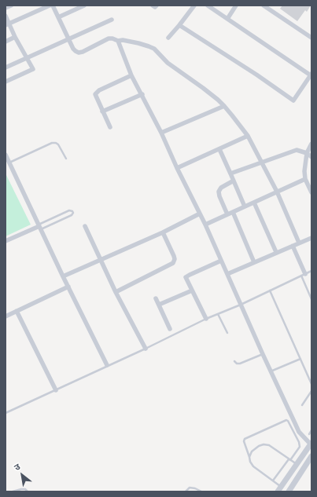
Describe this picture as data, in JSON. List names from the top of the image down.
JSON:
{
  "north": "top left"
}
